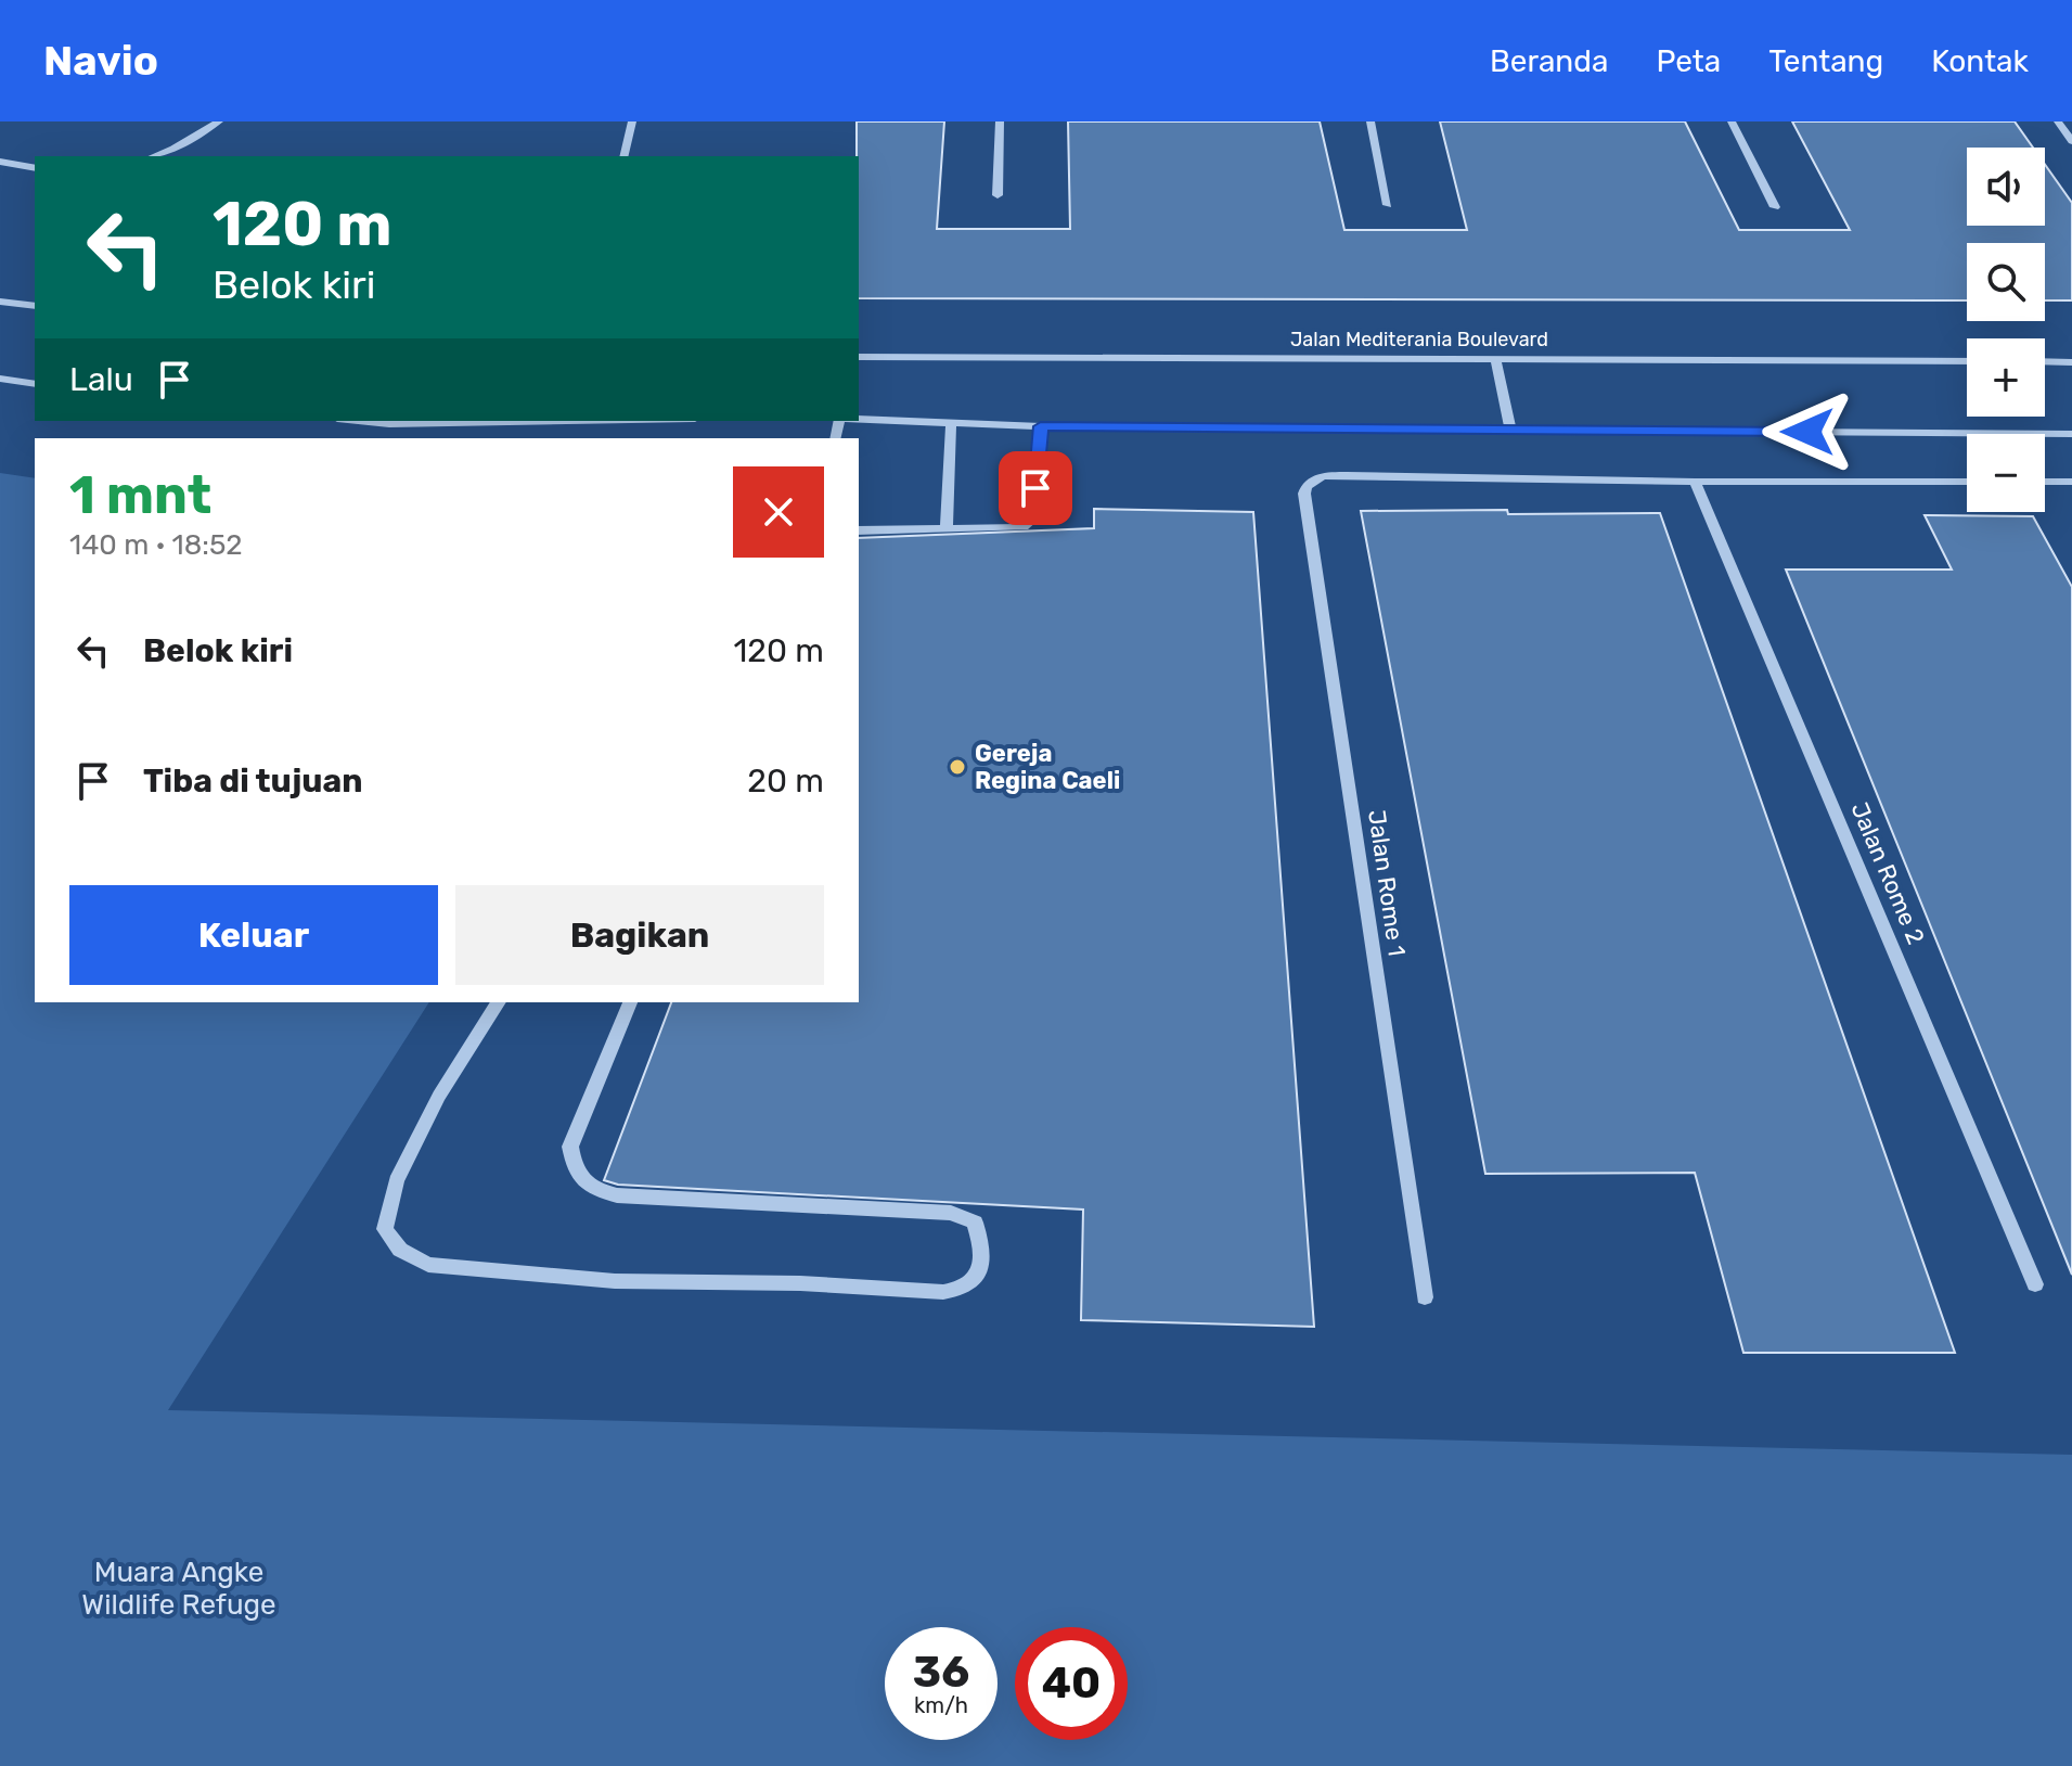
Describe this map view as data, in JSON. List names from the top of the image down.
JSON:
{
  "streets": {
    "street": ["Jalan Mediterania Boulevard", "Jalan Rome 2", "Jalan Rome 1"]
  },
  "crossings": [
    ["Jalan Rome 2", "Jalan Rome 1"]
  ],
  "parks": ["Muara Angke Wildlife Refuge"],
  "places": ["Gereja Regina Caeli"],
  "page": {
    "header": "Navio",
    "nav": [
      "Beranda",
      "Peta",
      "Tentang",
      "Kontak"
    ],
    "map_buttons": ["+", "−"],
    "turn": ["120 m", "Belok kiri"],
    "then": "Lalu",
    "heading": ["1 mnt", "140 m · 18:52"],
    "list": [
      {
        "name": "Belok kiri",
        "value": "120 m"
      },
      {
        "name": "Tiba di tujuan",
        "value": "20 m"
      }
    ],
    "buttons": ["Keluar", "Bagikan"],
    "speed": "36 km/h",
    "limit": "40"
  }
}
